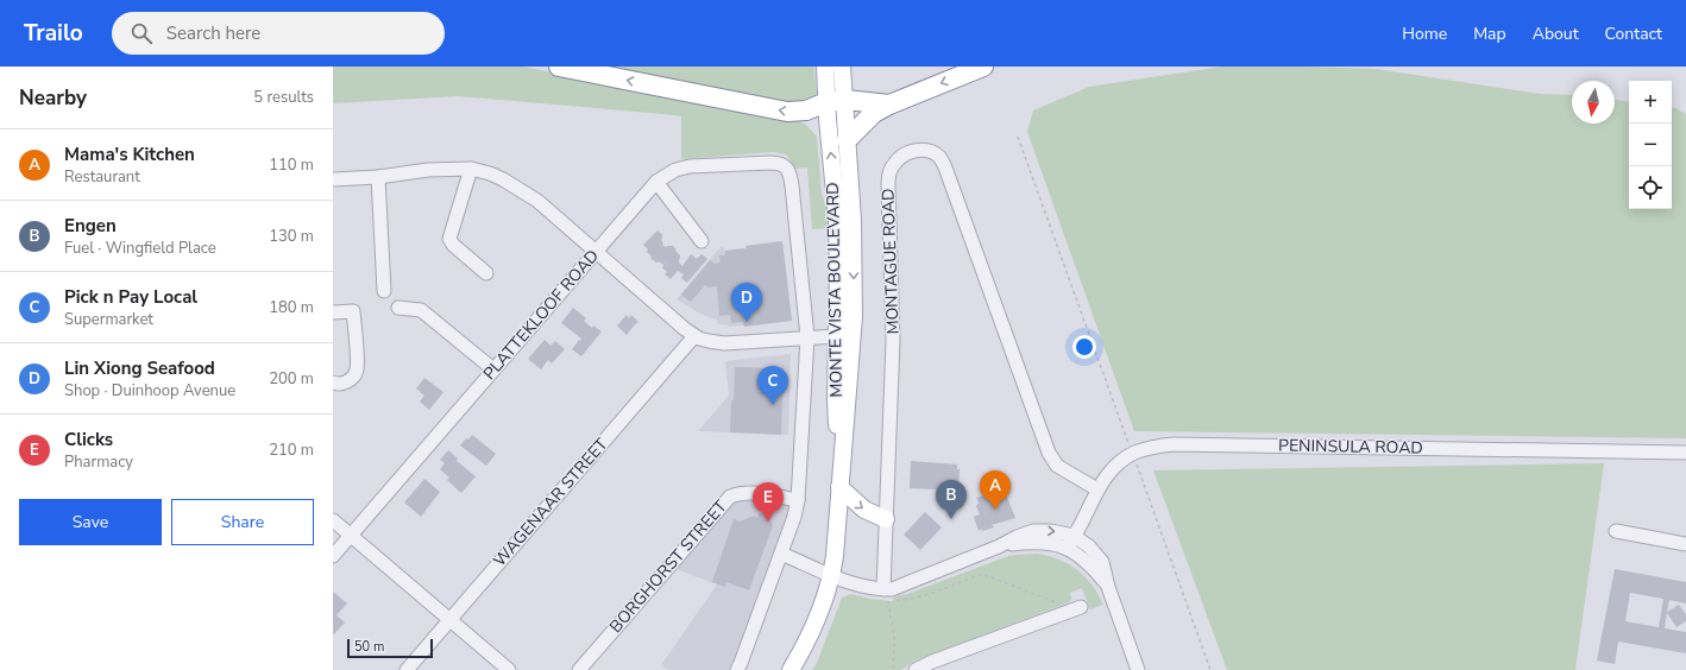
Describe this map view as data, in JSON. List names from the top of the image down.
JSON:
{
  "streets": {
    "main road": ["MONTE VISTA BOULEVARD"],
    "street": [
      "MONTAGUE ROAD",
      "PLATTEKLOOF ROAD",
      "PENINSULA ROAD",
      "WAGENAAR STREET",
      "BORGHORST STREET"
    ]
  },
  "crossings": [
    ["MONTAGUE ROAD", "PENINSULA ROAD"],
    ["MONTE VISTA BOULEVARD", "PLATTEKLOOF ROAD"],
    ["MONTE VISTA BOULEVARD", "BORGHORST STREET"]
  ],
  "scale_bar": "50 m",
  "north": "bottom",
  "page": {
    "header": "Trailo",
    "search": "Search here",
    "nav": [
      "Home",
      "Map",
      "About",
      "Contact"
    ],
    "heading": ["Nearby", "5 results"],
    "map_buttons": ["+", "−"],
    "list": [
      {
        "mark": "A",
        "name": "Mama's Kitchen",
        "note": "Restaurant",
        "value": "110 m"
      },
      {
        "mark": "B",
        "name": "Engen",
        "note": "Fuel · Wingfield Place",
        "value": "130 m"
      },
      {
        "mark": "C",
        "name": "Pick n Pay Local",
        "note": "Supermarket",
        "value": "180 m"
      },
      {
        "mark": "D",
        "name": "Lin Xiong Seafood",
        "note": "Shop · Duinhoop Avenue",
        "value": "200 m"
      },
      {
        "mark": "E",
        "name": "Clicks",
        "note": "Pharmacy",
        "value": "210 m"
      }
    ],
    "pins": [
      "D",
      "C",
      "A",
      "B",
      "E"
    ],
    "buttons": ["Save", "Share"],
    "scale": "50 m"
  }
}
